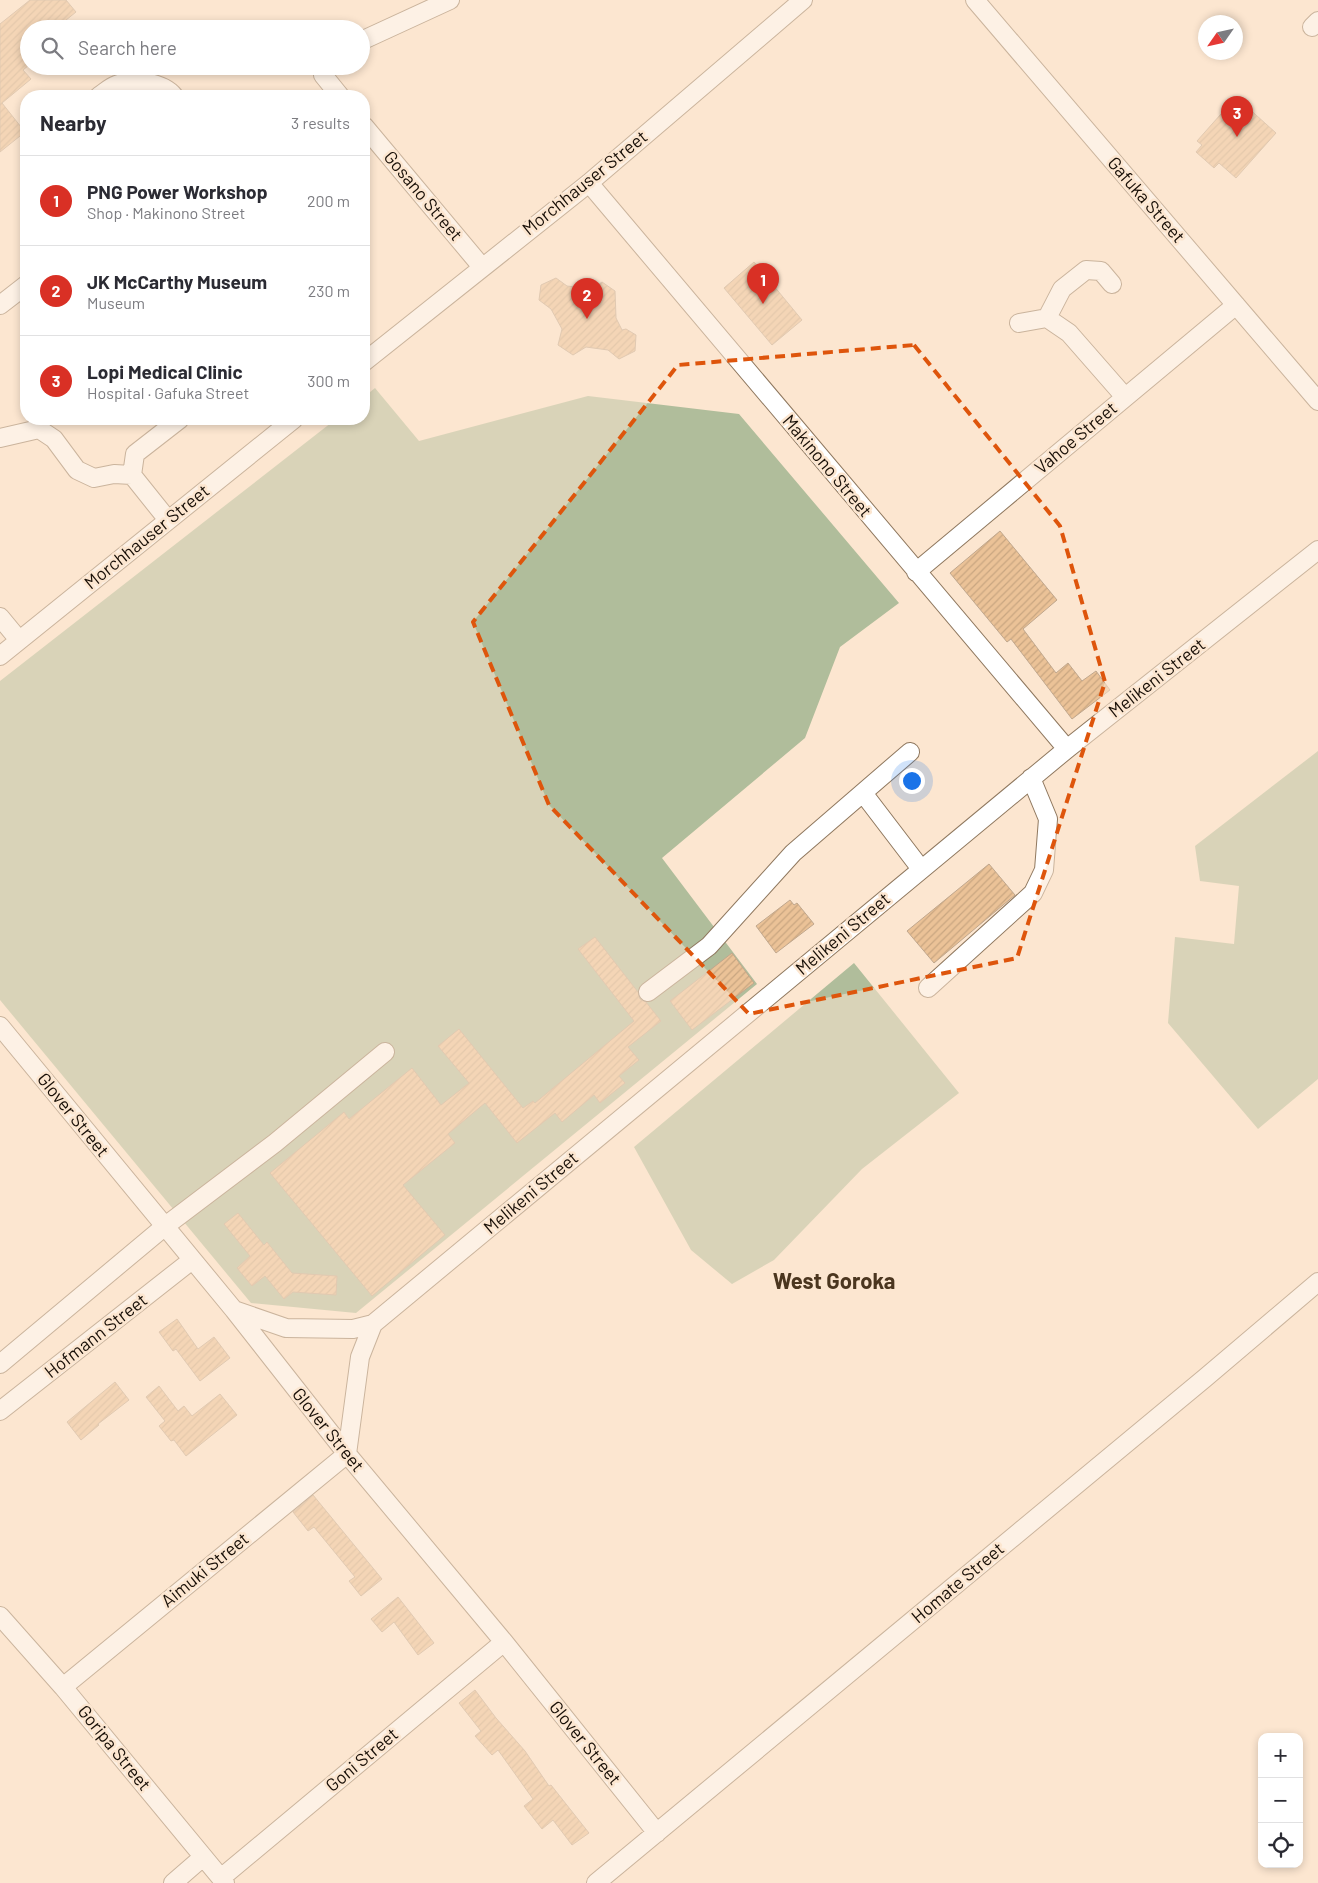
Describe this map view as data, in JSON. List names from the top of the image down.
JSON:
{
  "streets": {
    "street": [
      "Morchhauser Street",
      "Gosano Street",
      "Gafuka Street",
      "Vahoe Street",
      "Makinono Street",
      "Melikeni Street",
      "Glover Street",
      "Hofmann Street",
      "Aimuki Street",
      "Homate Street",
      "Goripa Street",
      "Goni Street"
    ]
  },
  "crossings": [
    ["Morchhauser Street", "Gosano Street"],
    ["Morchhauser Street", "Makinono Street"],
    ["Gafuka Street", "Vahoe Street"],
    ["Vahoe Street", "Makinono Street"],
    ["Makinono Street", "Melikeni Street"],
    ["Melikeni Street", "Glover Street"],
    ["Melikeni Street", "Aimuki Street"],
    ["Glover Street", "Hofmann Street"],
    ["Glover Street", "Aimuki Street"],
    ["Glover Street", "Homate Street"],
    ["Glover Street", "Goni Street"],
    ["Aimuki Street", "Goripa Street"],
    ["Goripa Street", "Goni Street"]
  ],
  "districts": ["West Goroka"],
  "north": "bottom left",
  "page": {
    "search": "Search here",
    "heading": ["Nearby", "3 results"],
    "pins": ["3", "1", "2"],
    "list": [
      {
        "mark": "1",
        "name": "PNG Power Workshop",
        "note": "Shop · Makinono Street",
        "value": "200 m"
      },
      {
        "mark": "2",
        "name": "JK McCarthy Museum",
        "note": "Museum",
        "value": "230 m"
      },
      {
        "mark": "3",
        "name": "Lopi Medical Clinic",
        "note": "Hospital · Gafuka Street",
        "value": "300 m"
      }
    ],
    "map_buttons": ["+", "−"]
  }
}
